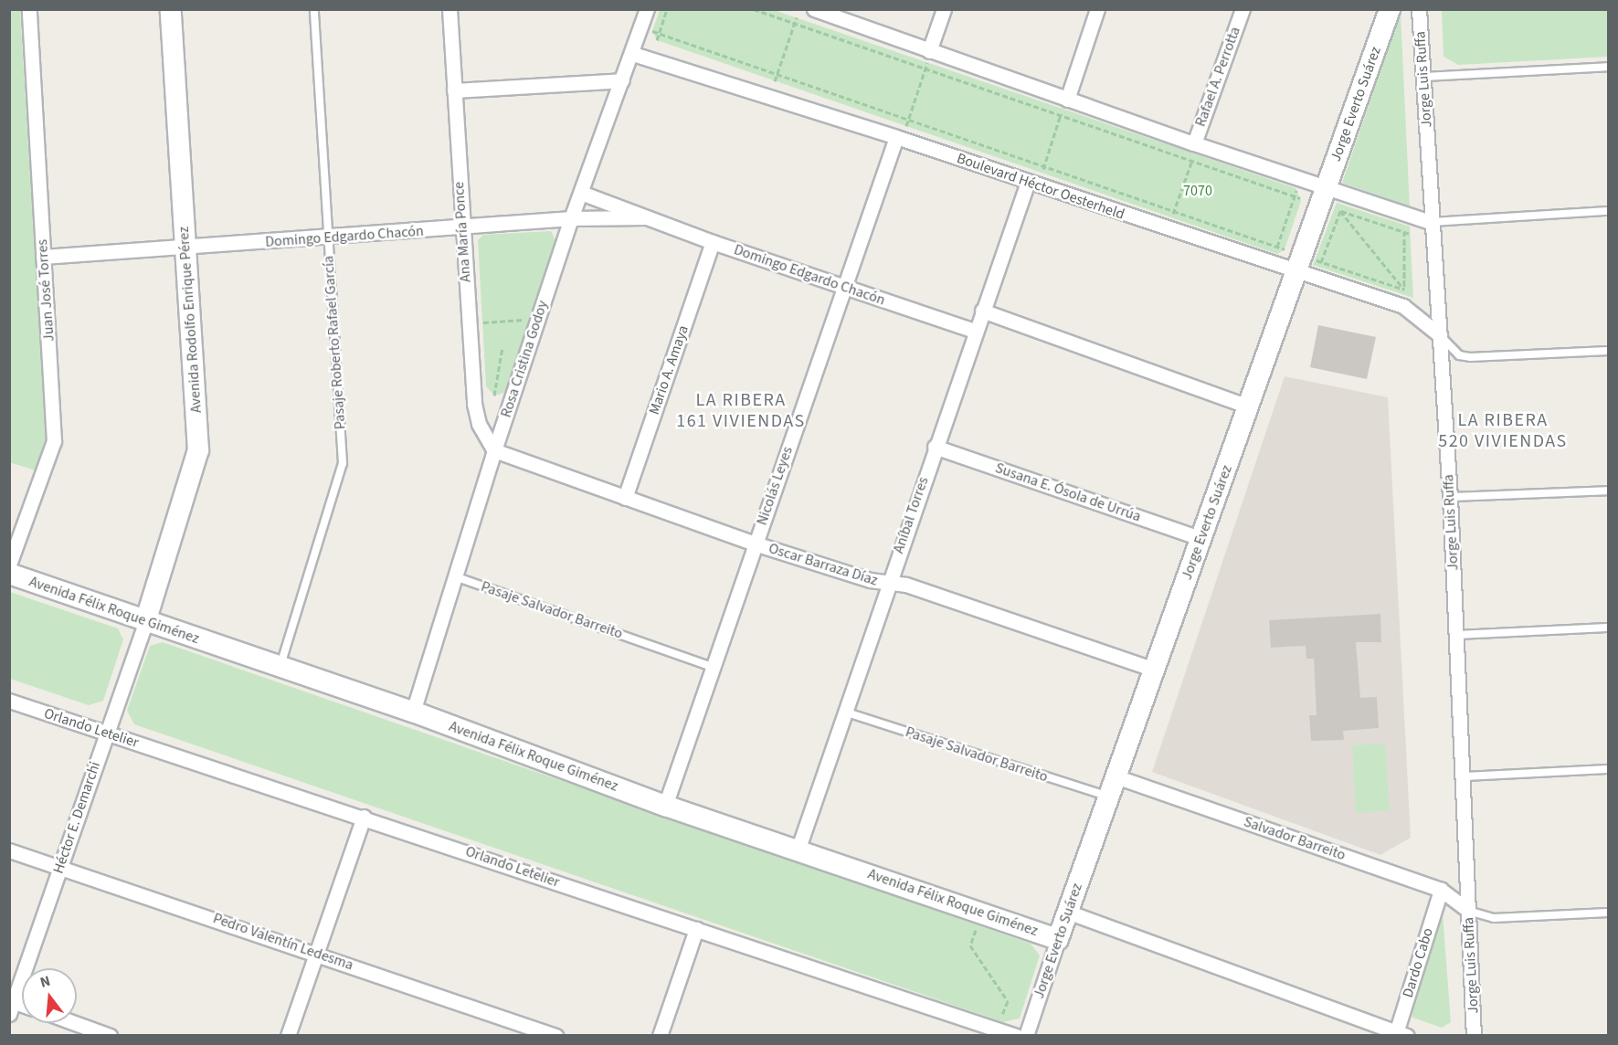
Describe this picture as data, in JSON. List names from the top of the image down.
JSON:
{
  "streets": {
    "street": [
      "Rafael A. Perrotta",
      "Jorge Luis Ruffa",
      "Jorge Everto Suárez",
      "Boulevard Héctor Oesterheld",
      "Ana María Ponce",
      "Domingo Edgardo Chacón",
      "Juan José Torres",
      "Avenida Rodolfo Enrique Pérez",
      "Rosa Cristina Godoy",
      "Mario A. Amaya",
      "Nicolás Leyes",
      "Susana E. Ósola de Urrúa",
      "Aníbal Torres",
      "Oscar Barraza Díaz",
      "Avenida Félix Roque Giménez",
      "Orlando Letelier",
      "Héctor E. Demarchi",
      "Salvador Barreito",
      "Pedro Valentín Ledesma",
      "Dardo Cabo"
    ],
    "lane": ["Pasaje Roberto Rafael García", "Pasaje Salvador Barreito"]
  },
  "crossings": [
    ["Jorge Luis Ruffa", "Boulevard Héctor Oesterheld"],
    ["Jorge Luis Ruffa", "Salvador Barreito"],
    ["Jorge Everto Suárez", "Boulevard Héctor Oesterheld"],
    ["Jorge Everto Suárez", "Susana E. Ósola de Urrúa"],
    ["Jorge Everto Suárez", "Oscar Barraza Díaz"],
    ["Jorge Everto Suárez", "Avenida Félix Roque Giménez"],
    ["Jorge Everto Suárez", "Pasaje Salvador Barreito"],
    ["Jorge Everto Suárez", "Salvador Barreito"],
    ["Boulevard Héctor Oesterheld", "Rosa Cristina Godoy"],
    ["Boulevard Héctor Oesterheld", "Nicolás Leyes"],
    ["Boulevard Héctor Oesterheld", "Aníbal Torres"],
    ["Ana María Ponce", "Domingo Edgardo Chacón"],
    ["Ana María Ponce", "Rosa Cristina Godoy"],
    ["Ana María Ponce", "Oscar Barraza Díaz"],
    ["Domingo Edgardo Chacón", "Juan José Torres"],
    ["Domingo Edgardo Chacón", "Avenida Rodolfo Enrique Pérez"],
    ["Domingo Edgardo Chacón", "Pasaje Roberto Rafael García"],
    ["Domingo Edgardo Chacón", "Rosa Cristina Godoy"],
    ["Domingo Edgardo Chacón", "Mario A. Amaya"],
    ["Domingo Edgardo Chacón", "Nicolás Leyes"],
    ["Domingo Edgardo Chacón", "Aníbal Torres"],
    ["Avenida Rodolfo Enrique Pérez", "Avenida Félix Roque Giménez"],
    ["Avenida Rodolfo Enrique Pérez", "Héctor E. Demarchi"],
    ["Pasaje Roberto Rafael García", "Avenida Félix Roque Giménez"],
    ["Rosa Cristina Godoy", "Oscar Barraza Díaz"],
    ["Rosa Cristina Godoy", "Avenida Félix Roque Giménez"],
    ["Rosa Cristina Godoy", "Pasaje Salvador Barreito"],
    ["Mario A. Amaya", "Oscar Barraza Díaz"],
    ["Nicolás Leyes", "Oscar Barraza Díaz"],
    ["Nicolás Leyes", "Avenida Félix Roque Giménez"],
    ["Nicolás Leyes", "Pasaje Salvador Barreito"],
    ["Susana E. Ósola de Urrúa", "Aníbal Torres"],
    ["Aníbal Torres", "Oscar Barraza Díaz"],
    ["Aníbal Torres", "Avenida Félix Roque Giménez"],
    ["Aníbal Torres", "Pasaje Salvador Barreito"],
    ["Avenida Félix Roque Giménez", "Héctor E. Demarchi"],
    ["Orlando Letelier", "Héctor E. Demarchi"],
    ["Héctor E. Demarchi", "Pedro Valentín Ledesma"],
    ["Salvador Barreito", "Dardo Cabo"]
  ],
  "districts": ["LA RIBERA 161 VIVIENDAS", "LA RIBERA 520 VIVIENDAS"],
  "parks": ["7070"],
  "north": "top"
}
